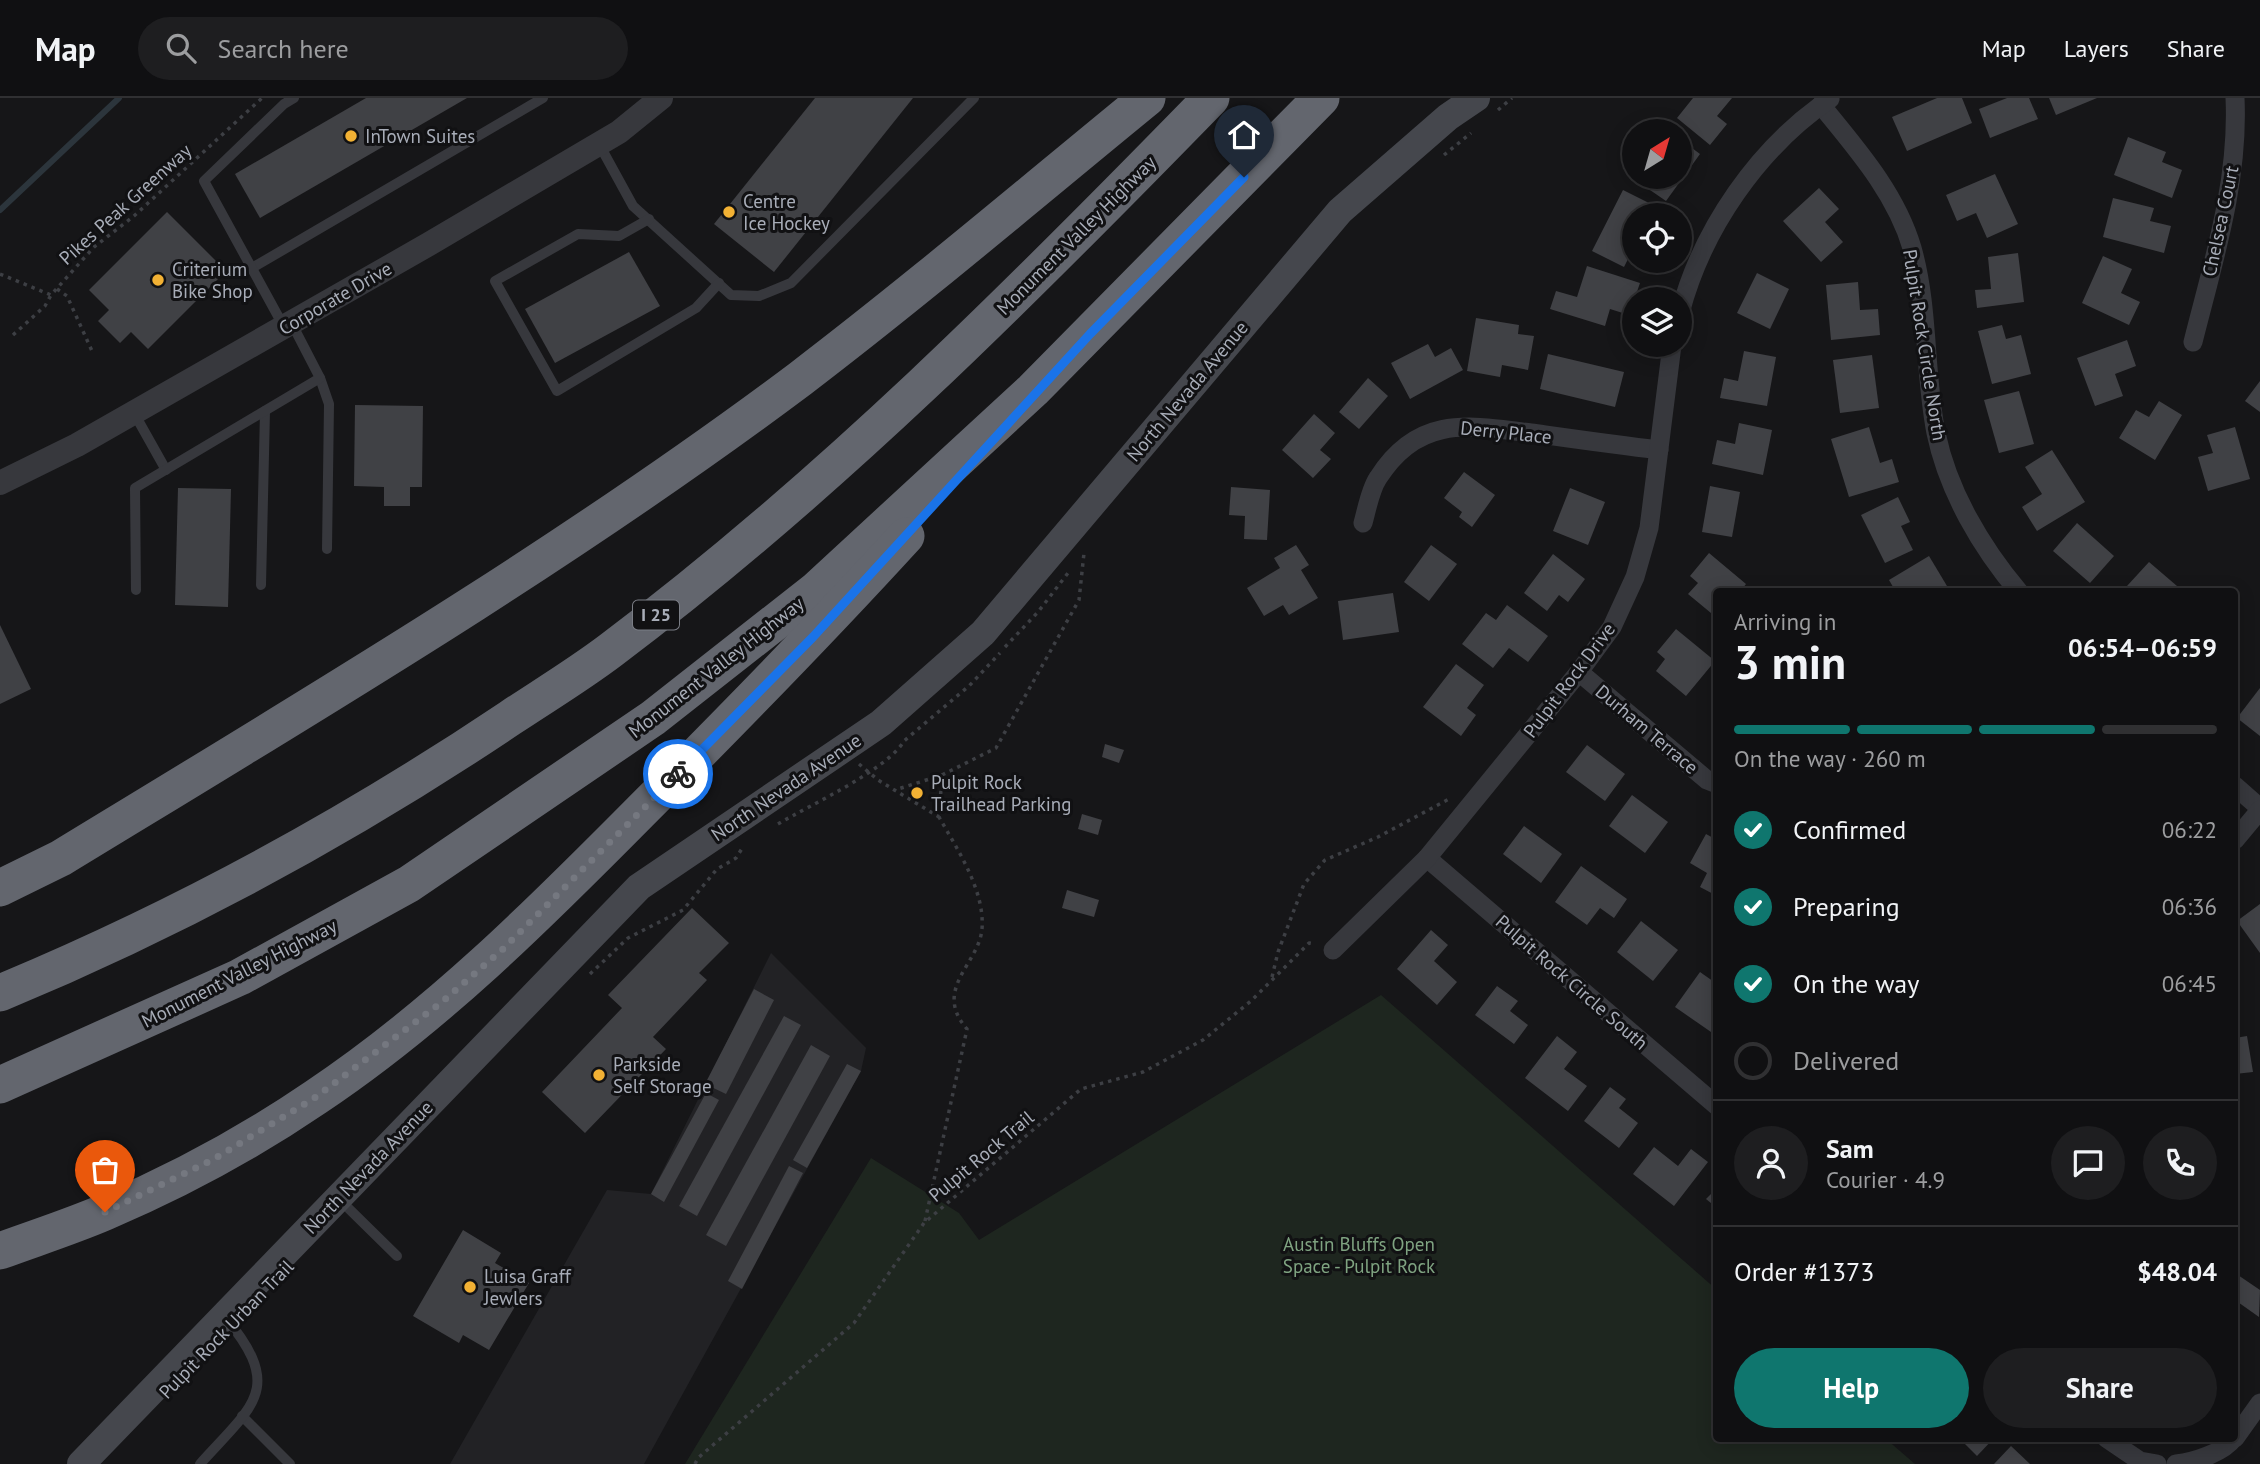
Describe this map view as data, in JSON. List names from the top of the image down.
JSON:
{
  "streets": {
    "highway": ["Monument Valley Highway", "I 25"],
    "main road": ["North Nevada Avenue"],
    "street": [
      "Chelsea Court",
      "Corporate Drive",
      "Pulpit Rock Circle North",
      "Derry Place",
      "Pulpit Rock Drive",
      "Durham Terrace",
      "Pulpit Rock Circle South"
    ],
    "path": ["Pikes Peak Greenway", "Pulpit Rock Trail"]
  },
  "crossings": [
    ["Derry Place", "Pulpit Rock Drive"],
    ["Pulpit Rock Drive", "Durham Terrace"],
    ["Pulpit Rock Drive", "Pulpit Rock Circle South"],
    ["Pulpit Rock Drive", "Pulpit Rock Trail"]
  ],
  "parks": ["Austin Bluffs Open Space - Pulpit Rock"],
  "places": [
    "InTown Suites",
    "Centre Ice Hockey",
    "Criterium Bike Shop",
    "Pulpit Rock Trailhead Parking",
    "Parkside Self Storage",
    "Luisa Graff Jewlers"
  ],
  "north": "top right",
  "page": {
    "header": "Map",
    "search": "Search here",
    "nav": ["Map", "Layers", "Share"],
    "heading": ["3 min", "Arriving in", "06:54–06:59"],
    "panel": [
      "Sam",
      "Courier · 4.9",
      "Order #1373",
      "$48.04"
    ],
    "bar": "On the way · 260 m",
    "list": [
      ["Confirmed", "06:22"],
      ["Preparing", "06:36"],
      ["On the way", "06:45"],
      "Delivered"
    ],
    "buttons": ["Help", "Share"]
  }
}
